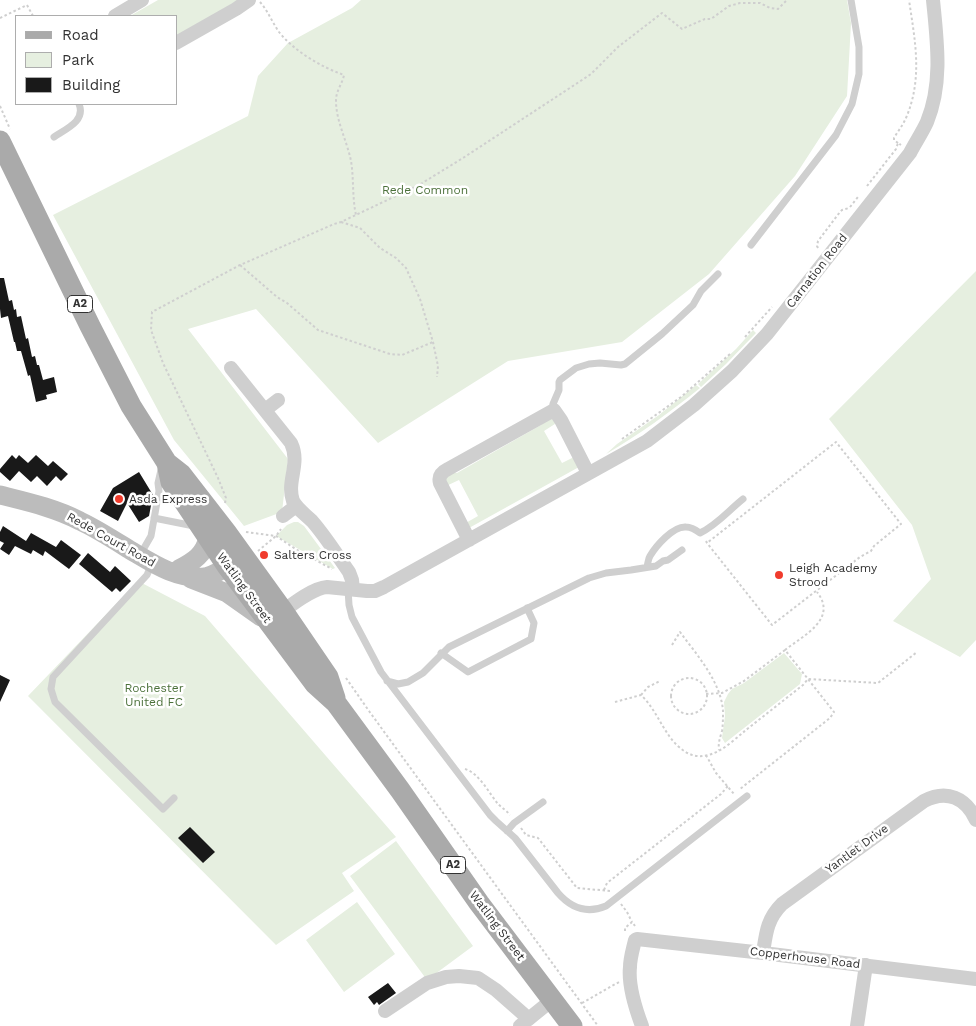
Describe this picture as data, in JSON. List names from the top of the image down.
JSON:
{
  "streets": {
    "main road": ["A2", "Rede Court Road", "Watling Street"],
    "street": ["Carnation Road", "Yantlet Drive", "Copperhouse Road"]
  },
  "crossings": [
    ["Carnation Road", "Watling Street"],
    ["A2", "Watling Street"],
    ["Rede Court Road", "Watling Street"],
    ["Yantlet Drive", "Copperhouse Road"]
  ],
  "parks": ["Rede Common", "Rochester United FC"],
  "places": ["Asda Express", "Salters Cross", "Leigh Academy Strood"],
  "legend": ["Road", "Park", "Building"]
}
